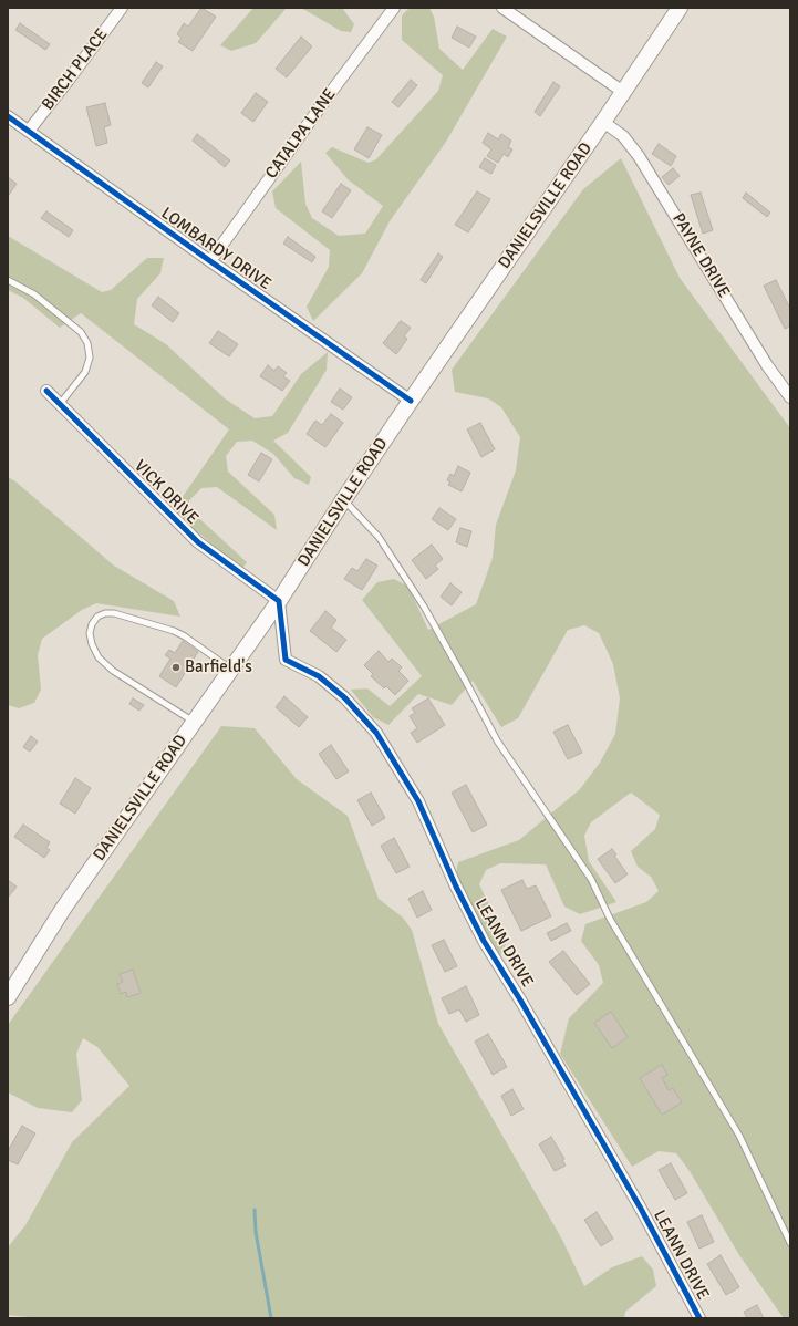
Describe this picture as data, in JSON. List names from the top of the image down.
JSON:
{
  "streets": {
    "main road": ["DANIELSVILLE ROAD"],
    "street": [
      "BIRCH PLACE",
      "CATALPA LANE",
      "LOMBARDY DRIVE",
      "PAYNE DRIVE",
      "VICK DRIVE",
      "LEANN DRIVE"
    ]
  },
  "crossings": [
    ["BIRCH PLACE", "LOMBARDY DRIVE"],
    ["CATALPA LANE", "LOMBARDY DRIVE"],
    ["DANIELSVILLE ROAD", "LOMBARDY DRIVE"],
    ["DANIELSVILLE ROAD", "PAYNE DRIVE"],
    ["DANIELSVILLE ROAD", "VICK DRIVE"],
    ["DANIELSVILLE ROAD", "LEANN DRIVE"],
    ["VICK DRIVE", "LEANN DRIVE"]
  ],
  "places": ["Barfield's"]
}
